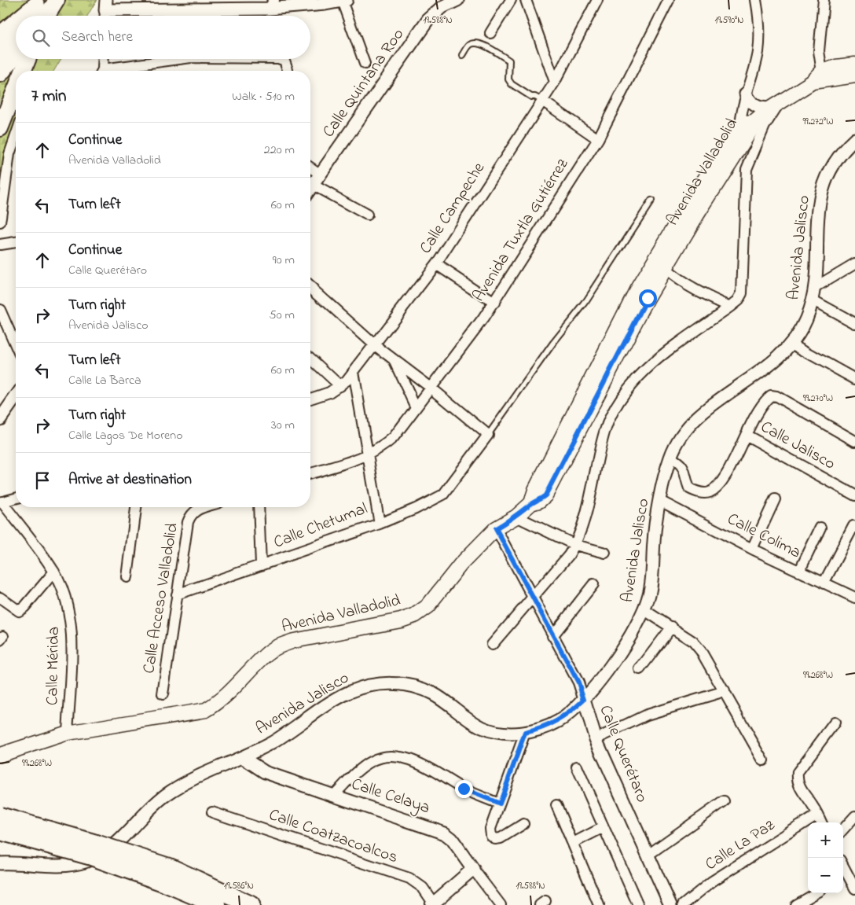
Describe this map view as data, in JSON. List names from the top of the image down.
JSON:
{
  "streets": {
    "main road": ["Avenida Valladolid"],
    "street": [
      "Calle Quintana Roo",
      "Calle Campeche",
      "Avenida Tuxtla Gutiérrez",
      "Avenida Jalisco",
      "Calle Jalisco",
      "Calle Chetumal",
      "Calle Colima",
      "Calle Acceso Valladolid",
      "Calle Mérida",
      "Calle Querétaro",
      "Calle Celaya",
      "Calle Coatzacoalcos",
      "Calle La Paz"
    ]
  },
  "crossings": [
    ["Avenida Valladolid", "Calle Mérida"],
    ["Avenida Valladolid", "Calle Querétaro"],
    ["Calle Campeche", "Calle Chetumal"],
    ["Avenida Tuxtla Gutiérrez", "Calle Chetumal"],
    ["Avenida Jalisco", "Calle Colima"],
    ["Avenida Jalisco", "Calle Querétaro"],
    ["Avenida Jalisco", "Calle Celaya"],
    ["Calle Chetumal", "Calle Acceso Valladolid"]
  ],
  "page": {
    "search": "Search here",
    "heading": ["7 min", "Walk · 510 m"],
    "list": [
      ["Continue", "Avenida Valladolid", "220 m"],
      ["Turn left", "60 m"],
      ["Continue", "Calle Querétaro", "90 m"],
      ["Turn right", "Avenida Jalisco", "50 m"],
      ["Turn left", "Calle La Barca", "60 m"],
      ["Turn right", "Calle Lagos De Moreno", "30 m"],
      "Arrive at destination"
    ],
    "map_buttons": ["+", "−"]
  },
  "coordinates": [
    "19.588°N",
    "19.590°N",
    "99.272°W",
    "99.270°W",
    "99.268°W",
    "19.586°N"
  ]
}
